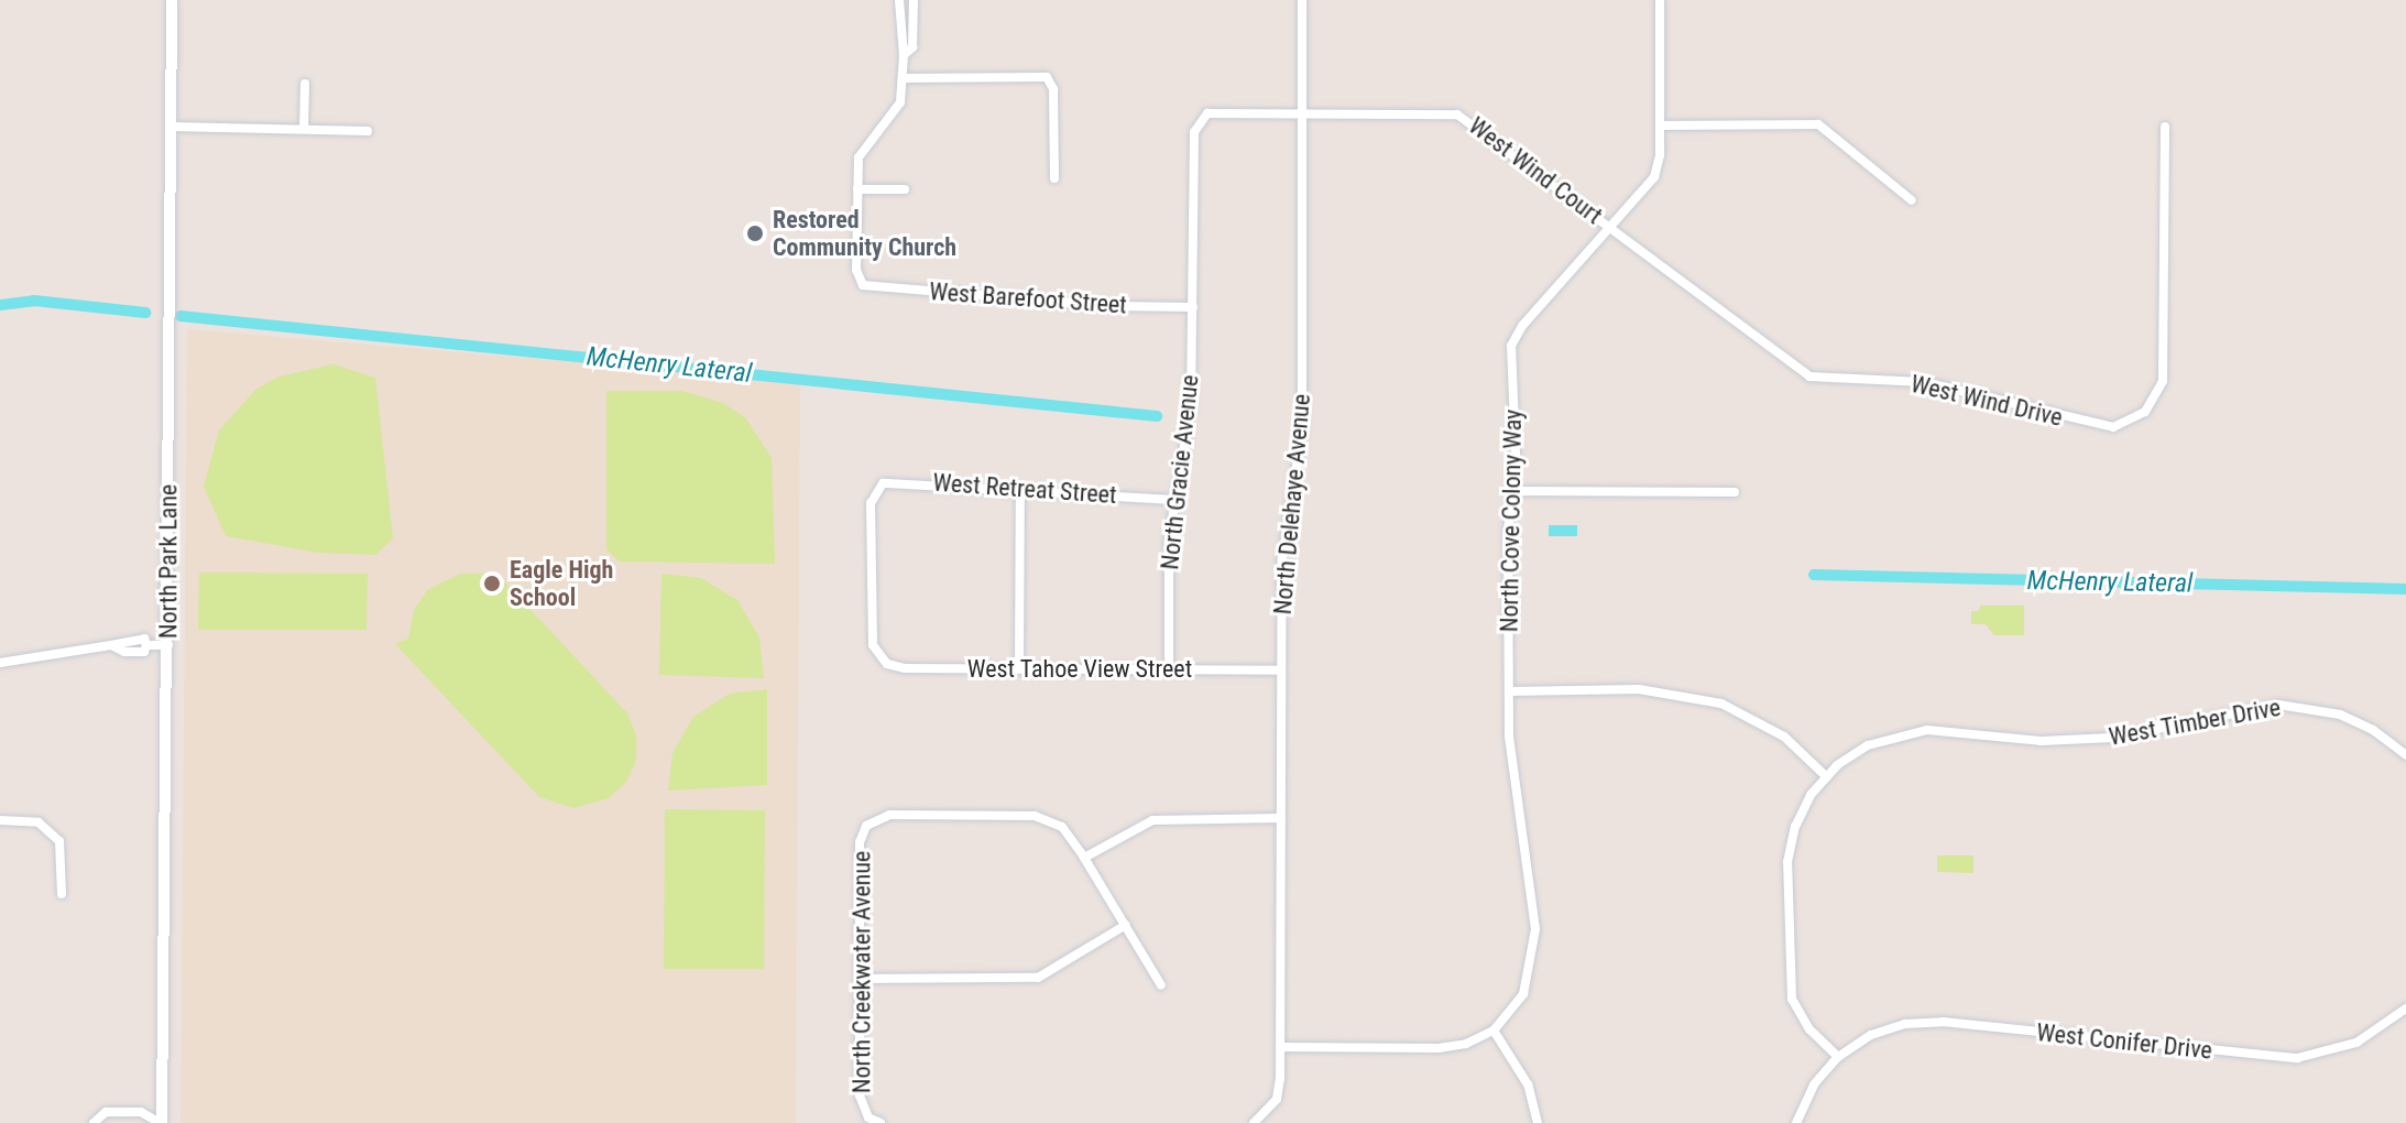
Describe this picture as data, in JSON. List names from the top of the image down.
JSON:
{
  "streets": {
    "street": [
      "West Wind Court",
      "West Barefoot Street",
      "West Wind Drive",
      "North Gracie Avenue",
      "West Retreat Street",
      "North Delehaye Avenue",
      "North Cove Colony Way",
      "North Park Lane",
      "West Tahoe View Street",
      "West Timber Drive",
      "North Creekwater Avenue",
      "West Conifer Drive"
    ]
  },
  "crossings": [
    ["West Wind Court", "West Wind Drive"],
    ["West Wind Court", "North Gracie Avenue"],
    ["West Wind Court", "North Delehaye Avenue"],
    ["West Wind Court", "North Cove Colony Way"],
    ["West Barefoot Street", "North Gracie Avenue"],
    ["West Wind Drive", "North Cove Colony Way"],
    ["North Gracie Avenue", "West Retreat Street"],
    ["North Gracie Avenue", "West Tahoe View Street"],
    ["West Retreat Street", "West Tahoe View Street"],
    ["North Delehaye Avenue", "West Tahoe View Street"]
  ],
  "water": ["McHenry Lateral"],
  "places": ["Restored Community Church", "Eagle High School"]
}
